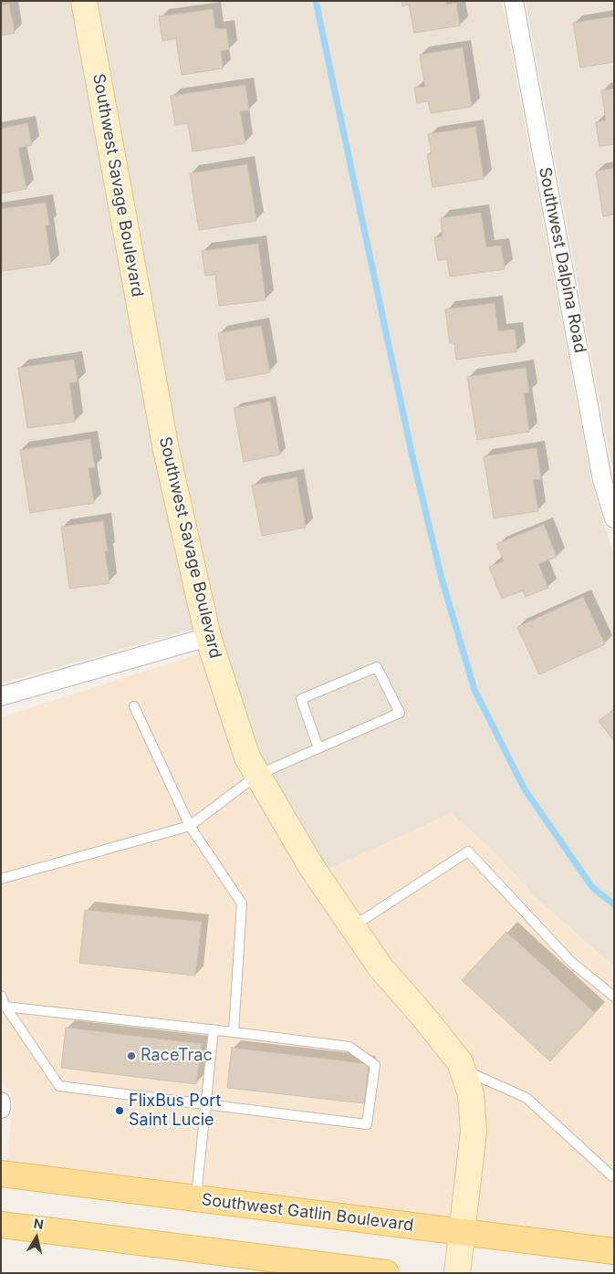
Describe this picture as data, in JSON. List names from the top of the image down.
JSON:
{
  "streets": {
    "main road": ["Southwest Gatlin Boulevard"],
    "street": ["Southwest Savage Boulevard", "Southwest Dalpina Road"]
  },
  "crossings": [
    ["Southwest Savage Boulevard", "Southwest Gatlin Boulevard"]
  ],
  "places": ["RaceTrac", "FlixBus Port Saint Lucie"],
  "north": "top"
}
